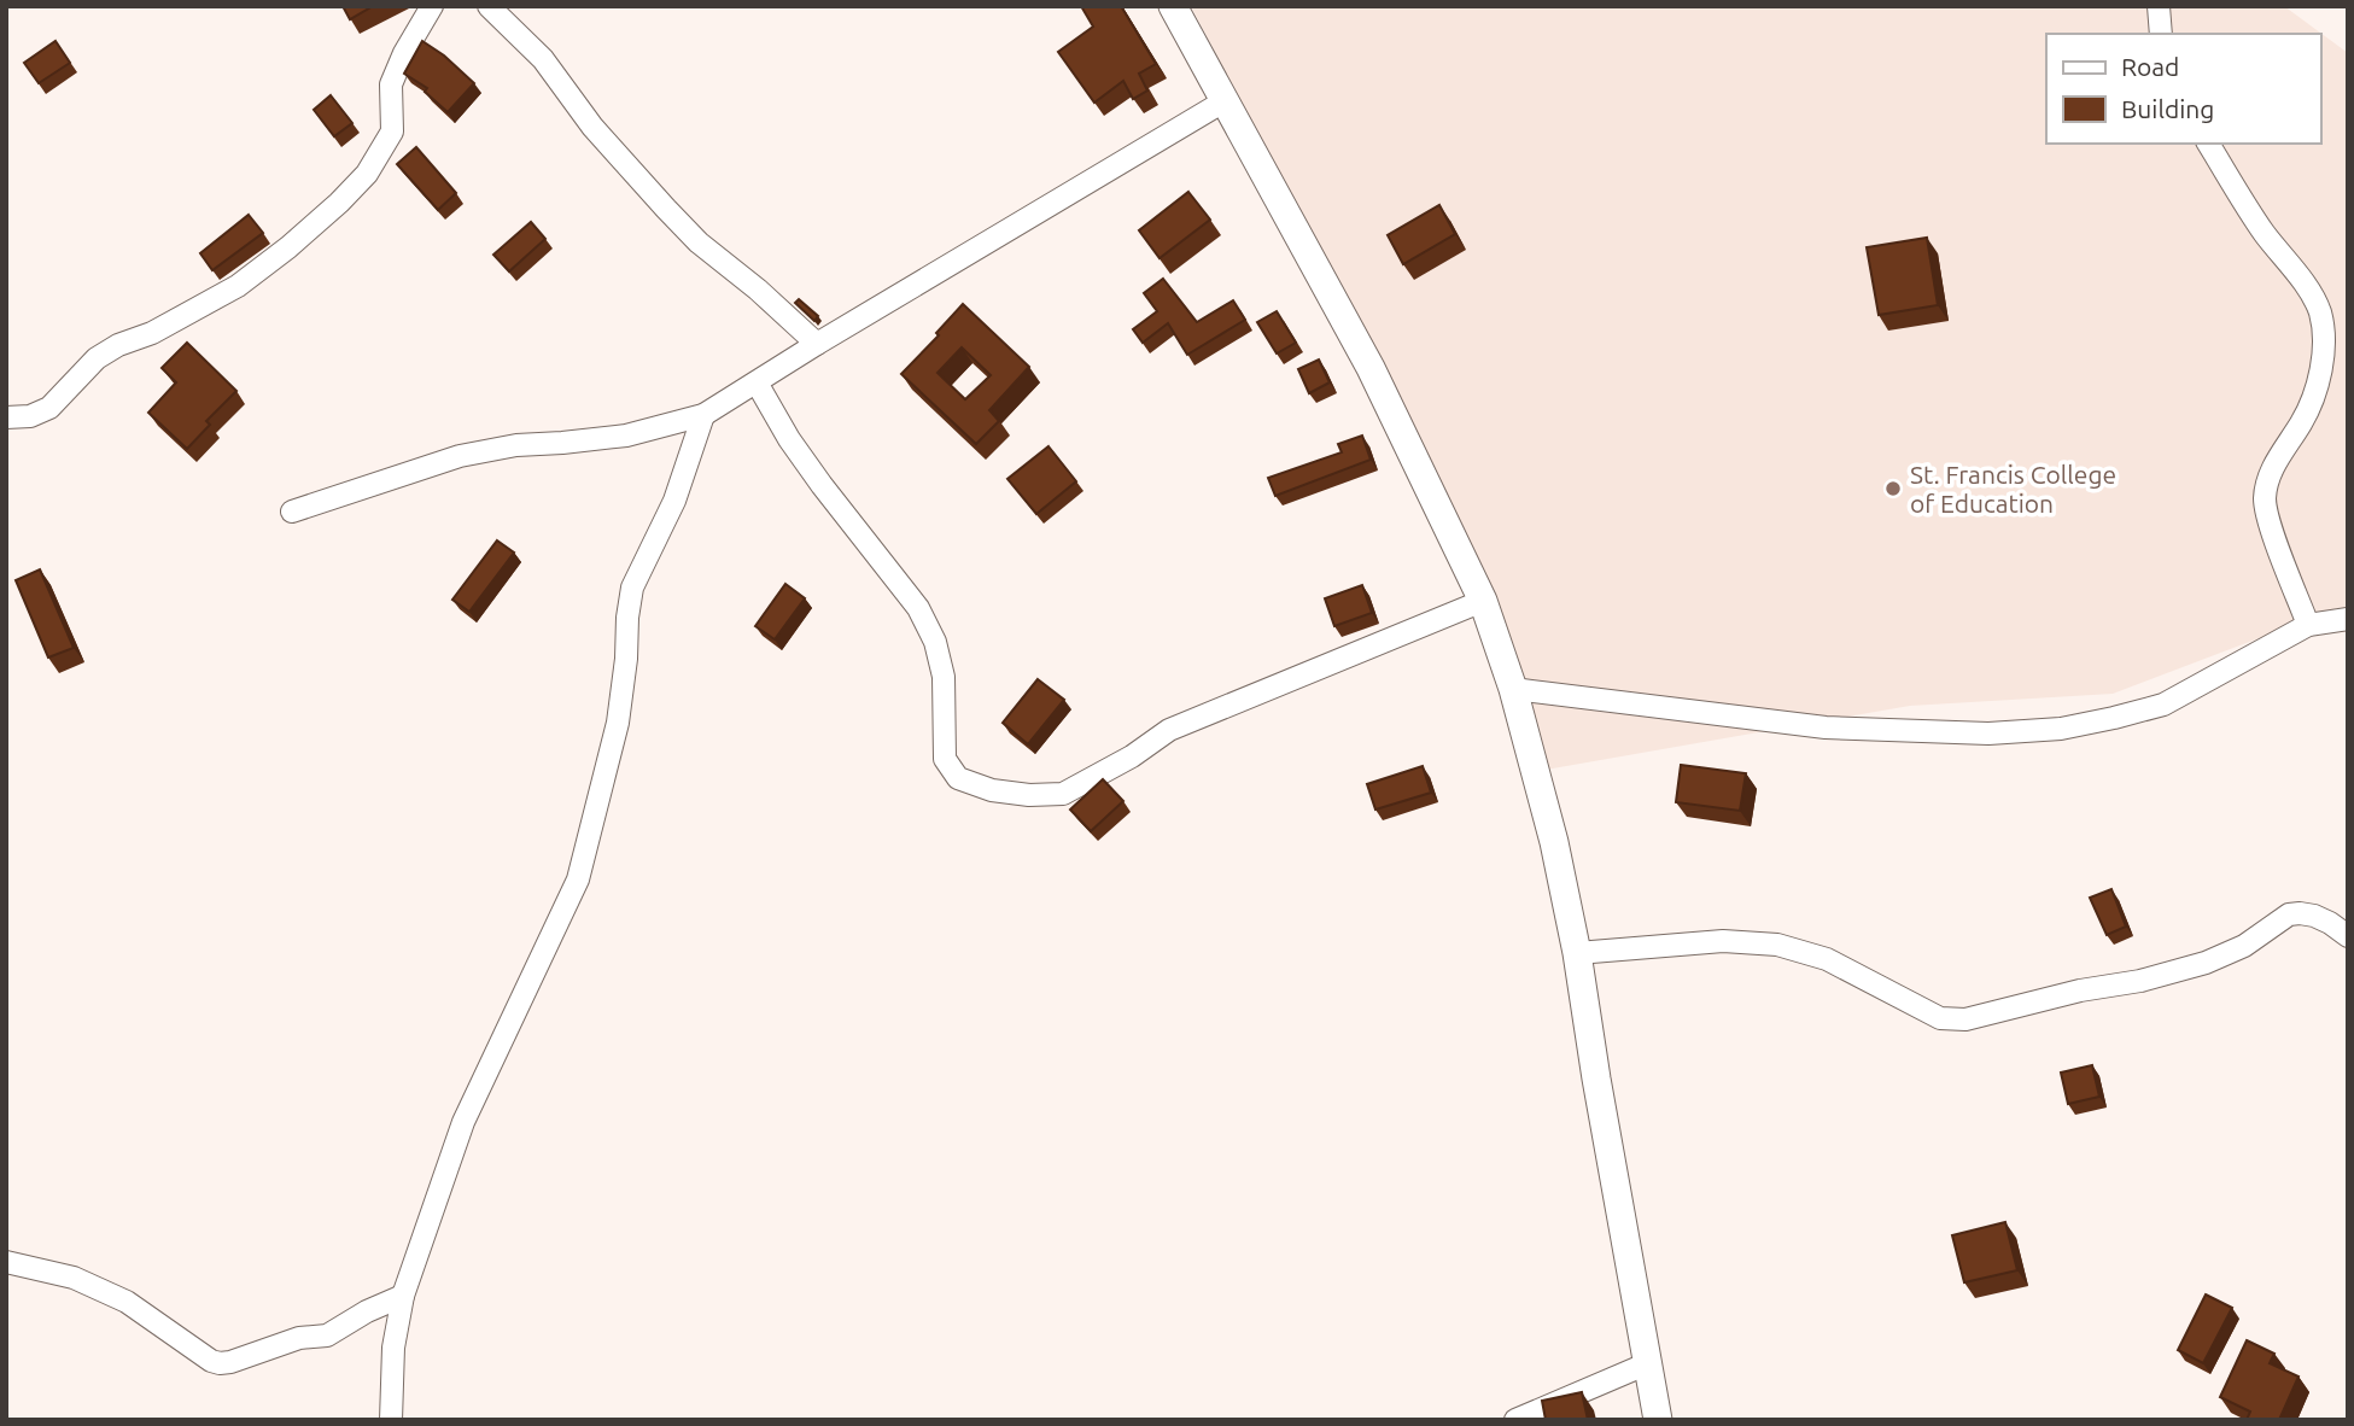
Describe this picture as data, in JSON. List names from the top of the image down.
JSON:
{
  "places": ["St. Francis College of Education"],
  "legend": ["Road", "Building"]
}
